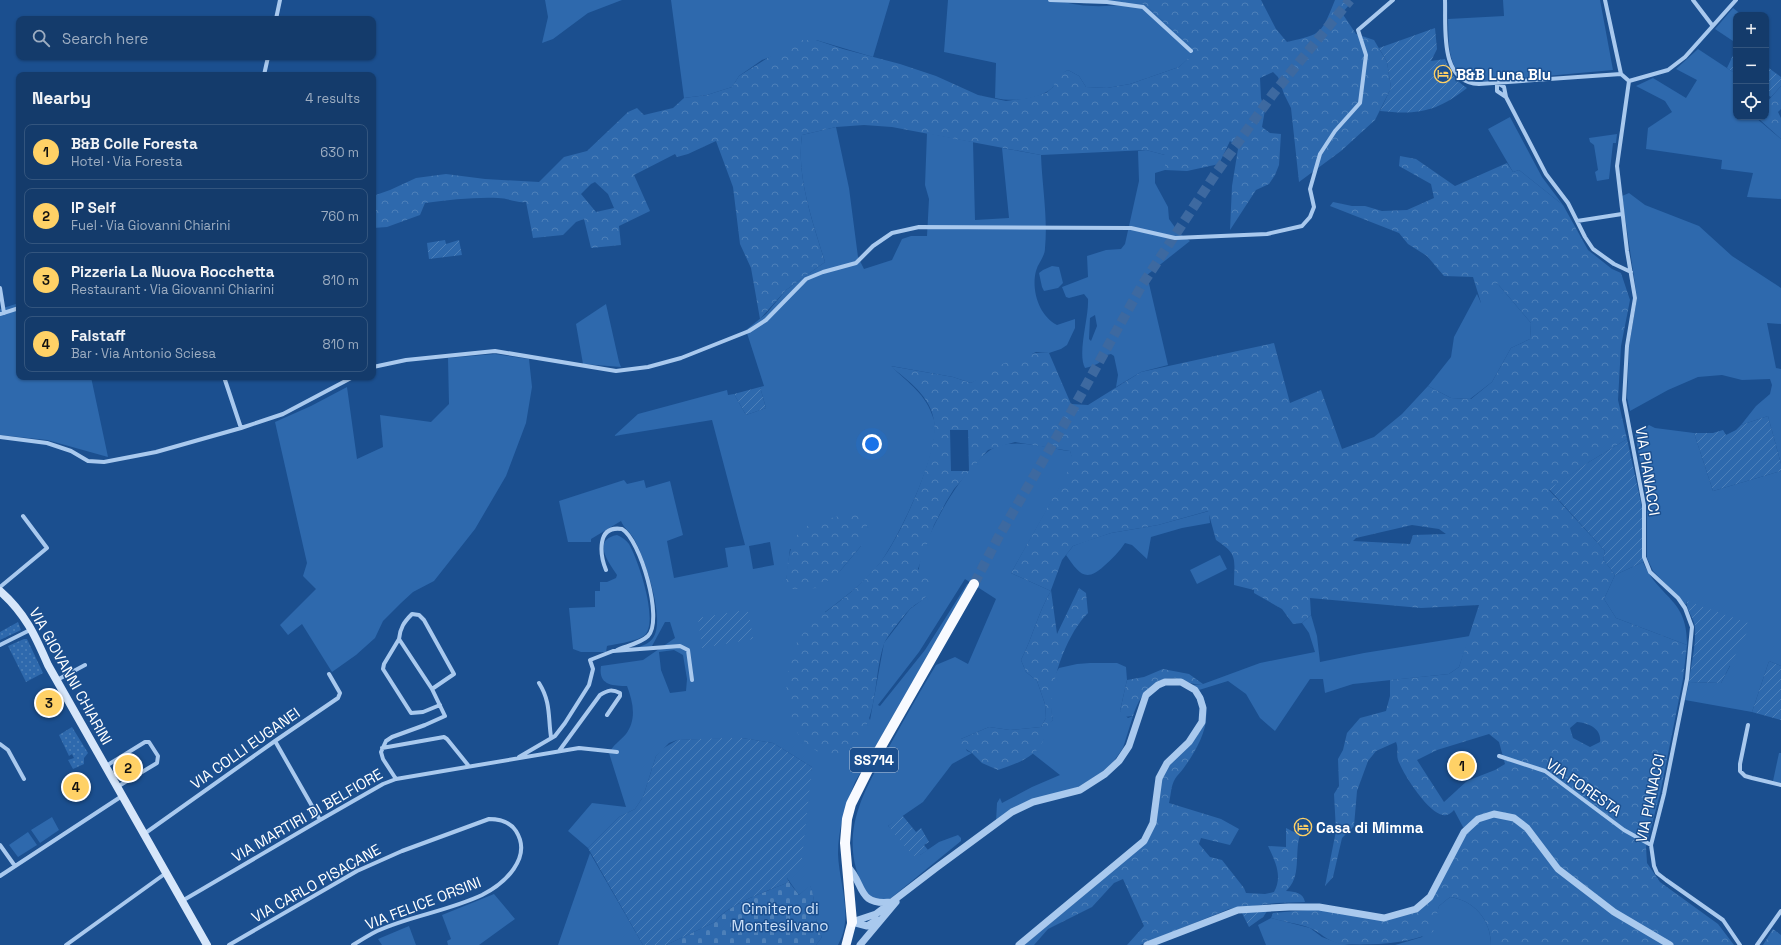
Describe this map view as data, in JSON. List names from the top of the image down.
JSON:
{
  "streets": {
    "highway": ["SS714"],
    "main road": ["VIA GIOVANNI CHIARINI"],
    "street": [
      "VIA PIANACCI",
      "VIA COLLI EUGANEI",
      "VIA FORESTA",
      "VIA MARTIRI DI BELFIORE",
      "VIA CARLO PISACANE",
      "VIA FELICE ORSINI"
    ]
  },
  "crossings": [
    ["VIA PIANACCI", "VIA FORESTA"],
    ["VIA GIOVANNI CHIARINI", "VIA COLLI EUGANEI"],
    ["VIA GIOVANNI CHIARINI", "VIA MARTIRI DI BELFIORE"],
    ["VIA CARLO PISACANE", "VIA FELICE ORSINI"]
  ],
  "parks": ["Cimitero di Montesilvano"],
  "places": {
    "hotel": ["B&B Luna Blu", "Casa di Mimma"]
  },
  "page": {
    "map_buttons": ["+", "−"],
    "search": "Search here",
    "heading": ["Nearby", "4 results"],
    "list": [
      {
        "mark": "1",
        "name": "B&B Colle Foresta",
        "note": "Hotel · Via Foresta",
        "value": "630 m"
      },
      {
        "mark": "2",
        "name": "IP Self",
        "note": "Fuel · Via Giovanni Chiarini",
        "value": "760 m"
      },
      {
        "mark": "3",
        "name": "Pizzeria La Nuova Rocchetta",
        "note": "Restaurant · Via Giovanni Chiarini",
        "value": "810 m"
      },
      {
        "mark": "4",
        "name": "Falstaff",
        "note": "Bar · Via Antonio Sciesa",
        "value": "810 m"
      }
    ],
    "pins": [
      "3",
      "1",
      "2",
      "4"
    ]
  }
}
